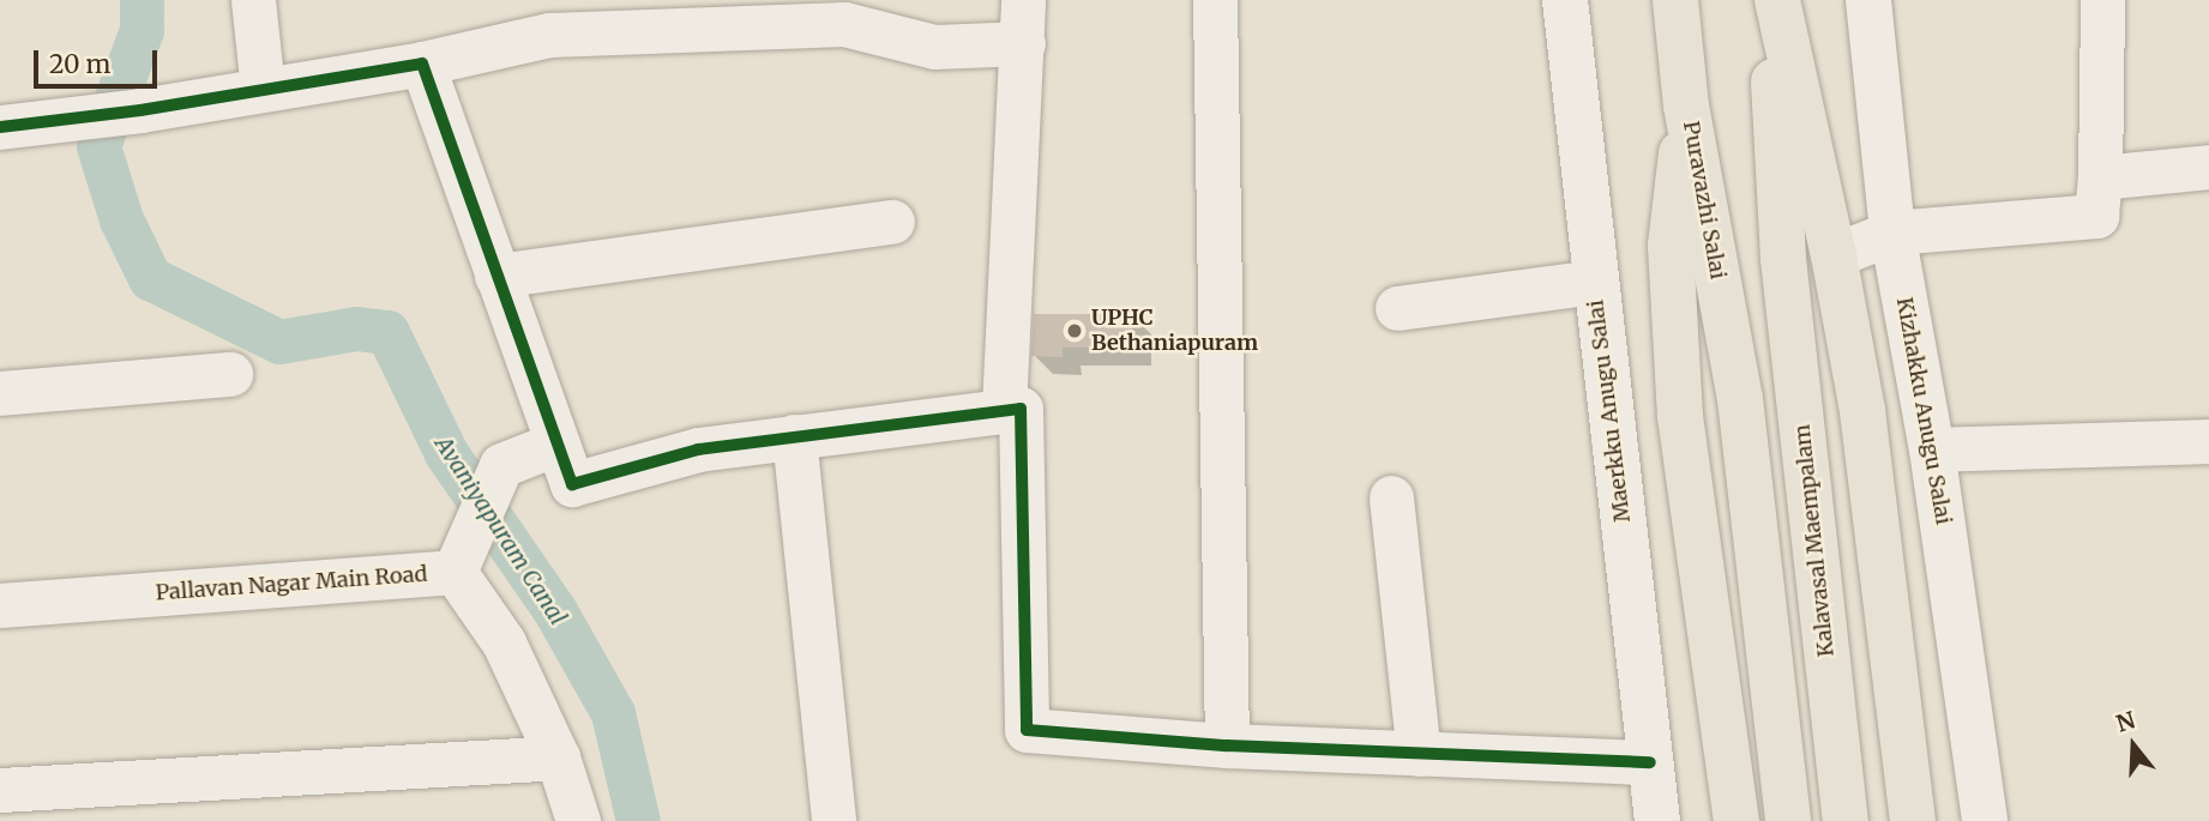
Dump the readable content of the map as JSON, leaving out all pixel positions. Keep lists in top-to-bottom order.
{
  "streets": {
    "main road": ["Puravazhi Salai", "Kalavasal Maempalam"],
    "street": ["Maerkku Anugu Salai", "Kizhakku Anugu Salai", "Pallavan Nagar Main Road"]
  },
  "water": ["Avaniyapuram Canal"],
  "places": ["UPHC Bethaniapuram"],
  "scale_bar": "20 m",
  "north": "top"
}
